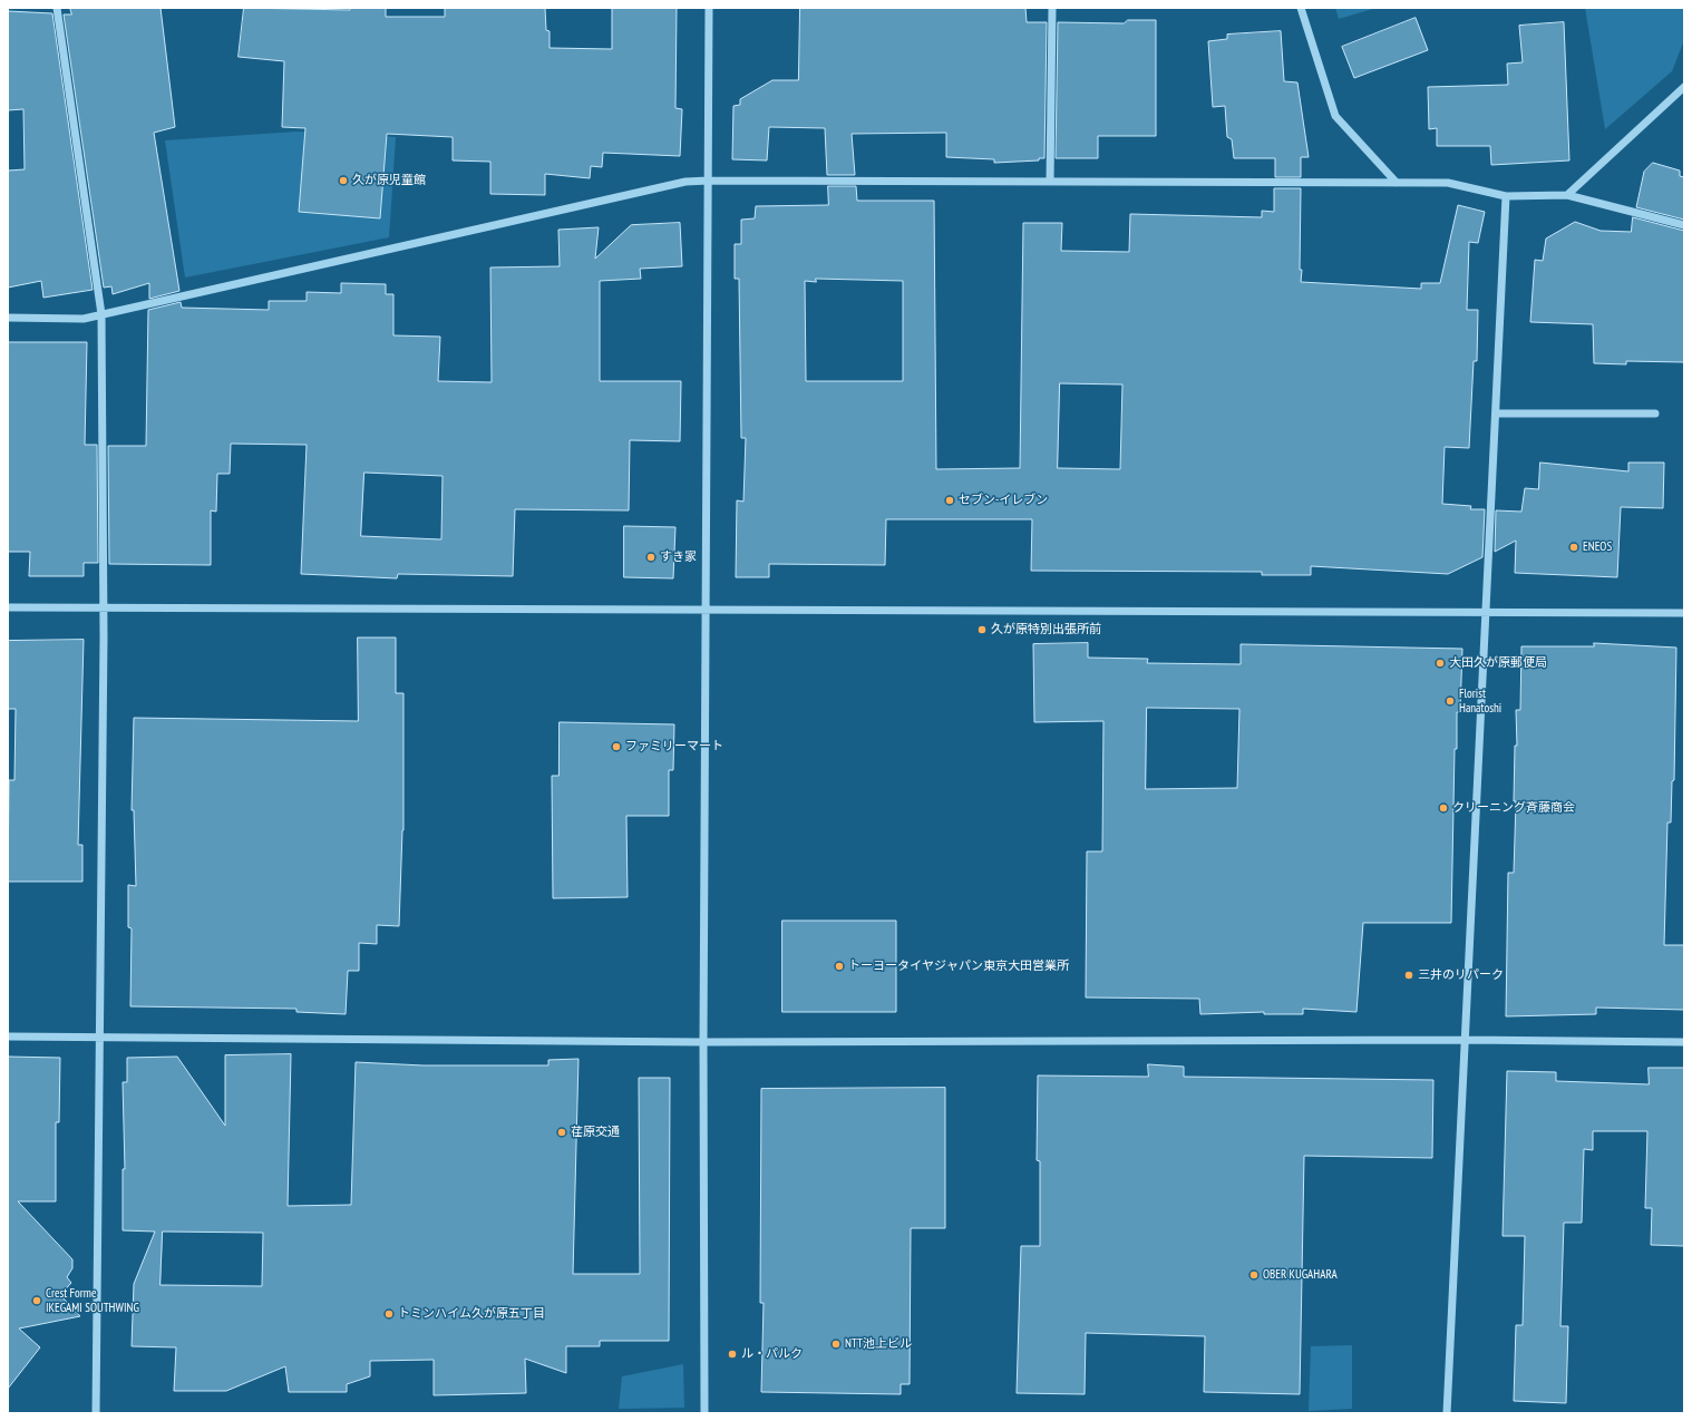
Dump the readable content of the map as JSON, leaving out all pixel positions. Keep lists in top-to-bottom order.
{
  "places": [
    "久が原児童館",
    "セブン-イレブン",
    "ENEOS",
    "すき家",
    "久が原特別出張所前",
    "大田久が原郵便局",
    "Florist Hanatoshi",
    "ファミリーマート",
    "クリーニング斉藤商会",
    "トーヨータイヤジャパン東京大田営業所",
    "三井のリパーク",
    "荏原交通",
    "OBER KUGAHARA",
    "Crest Forme IKEGAMI SOUTHWING",
    "トミンハイム久が原五丁目",
    "NTT池上ビル",
    "ル・パルク"
  ]
}
